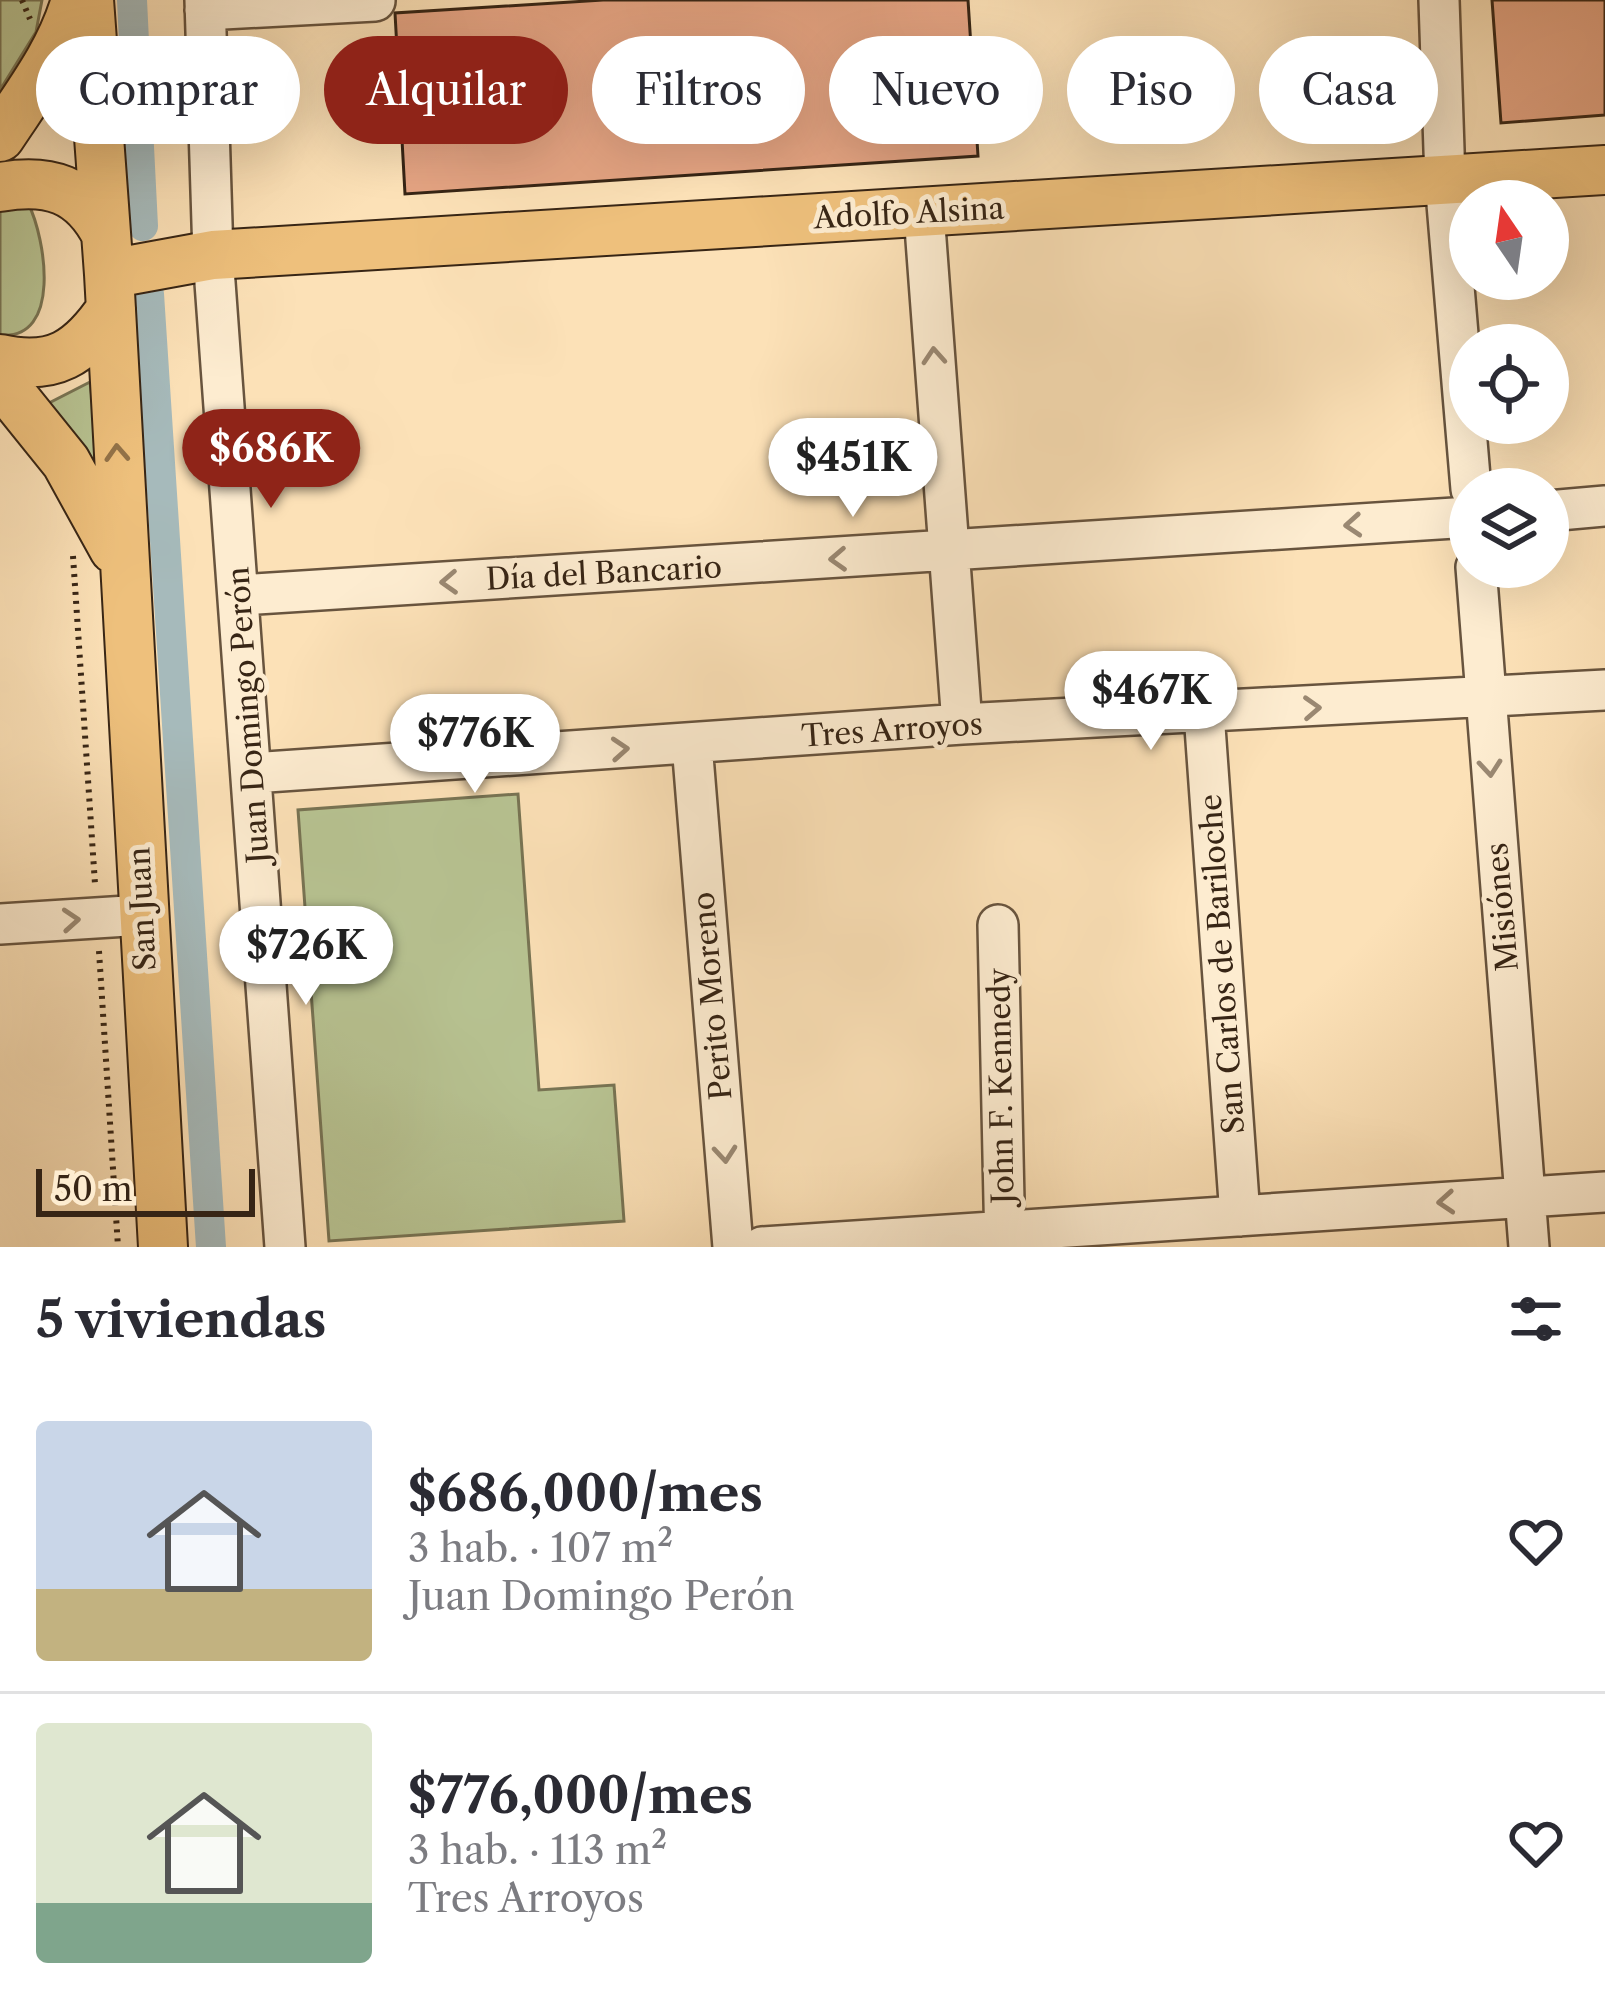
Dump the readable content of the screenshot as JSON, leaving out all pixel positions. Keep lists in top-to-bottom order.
{
  "streets": {
    "main road": ["Adolfo Alsina", "San Juan"],
    "street": [
      "Día del Bancario",
      "Juan Domingo Perón",
      "Tres Arroyos",
      "Misiónes",
      "San Carlos de Bariloche",
      "Perito Moreno",
      "John F. Kennedy"
    ]
  },
  "crossings": [
    ["Adolfo Alsina", "Juan Domingo Perón"],
    ["Adolfo Alsina", "San Juan"],
    ["Día del Bancario", "Juan Domingo Perón"],
    ["Juan Domingo Perón", "Tres Arroyos"],
    ["Tres Arroyos", "Misiónes"],
    ["Tres Arroyos", "San Carlos de Bariloche"],
    ["Tres Arroyos", "Perito Moreno"]
  ],
  "one_way": [
    "Día del Bancario",
    "Tres Arroyos",
    "Misiónes",
    "Perito Moreno"
  ],
  "scale_bar": "50 m",
  "north": "top",
  "page": {
    "chip": [
      "Comprar",
      "Alquilar",
      "Filtros",
      "Nuevo",
      "Piso",
      "Casa"
    ],
    "price": [
      "$686K",
      "$451K",
      "$467K",
      "$776K",
      "$726K"
    ],
    "scale": "50 m",
    "heading": "5 viviendas",
    "list": [
      {
        "name": "$686,000/mes",
        "note": "3 hab. · 107 m² · Juan Domingo Perón"
      },
      {
        "name": "$776,000/mes",
        "note": "3 hab. · 113 m² · Tres Arroyos"
      }
    ]
  }
}
